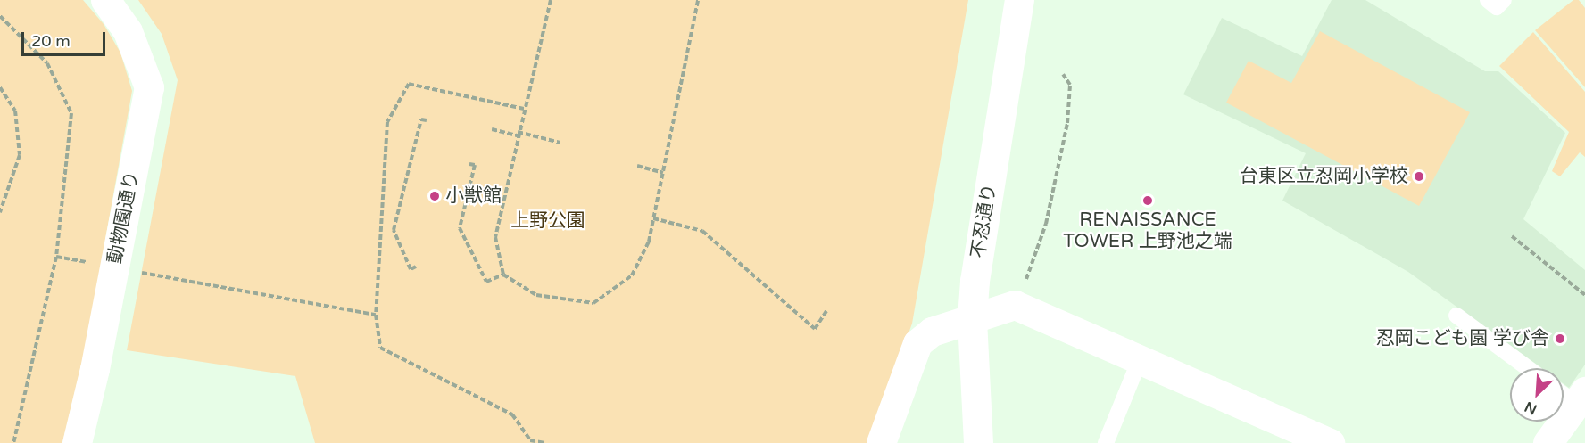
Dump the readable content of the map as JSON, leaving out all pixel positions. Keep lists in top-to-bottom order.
{
  "streets": {
    "street": ["動物園通り", "不忍通り"]
  },
  "parks": ["上野公園"],
  "places": [
    "台東区立忍岡小学校",
    "小獣館",
    "RENAISSANCE TOWER 上野池之端",
    "忍岡こども園 学び舎"
  ],
  "scale_bar": "20 m",
  "north": "bottom left"
}
